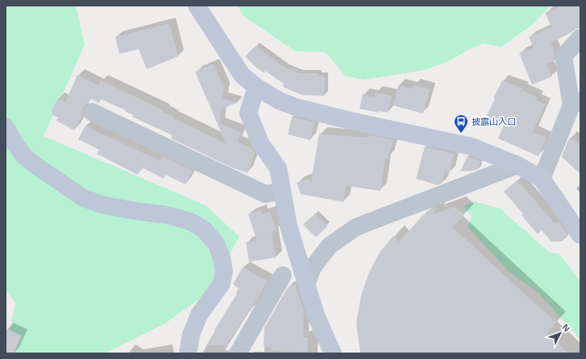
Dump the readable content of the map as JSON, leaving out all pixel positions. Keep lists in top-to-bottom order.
{
  "places": {
    "bus stop": ["披露山入口"]
  },
  "north": "top right"
}
